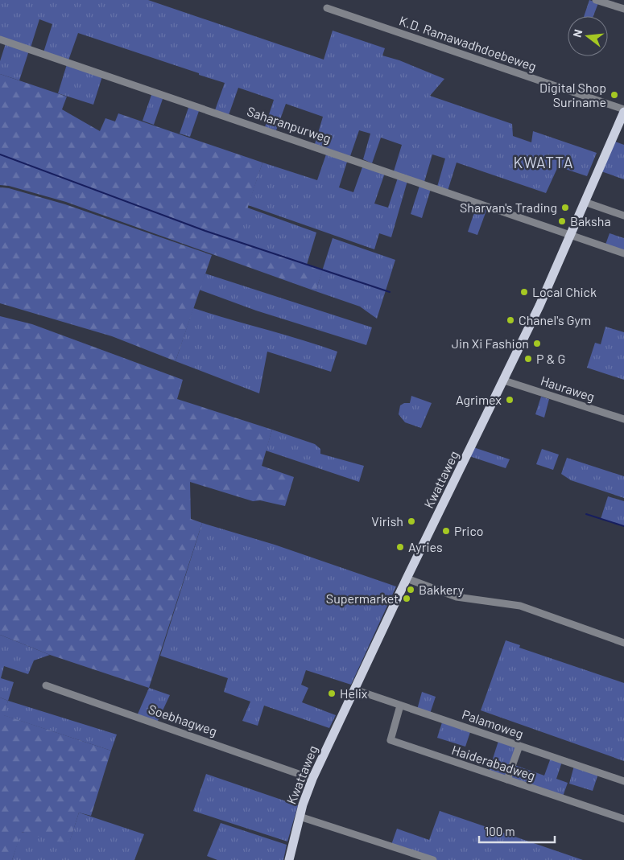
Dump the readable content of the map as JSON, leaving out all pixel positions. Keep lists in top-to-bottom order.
{
  "streets": {
    "main road": ["Kwattaweg"],
    "street": [
      "K.D. Ramawadhdoebeweg",
      "Saharanpurweg",
      "Hauraweg",
      "Soebhagweg",
      "Palamoweg",
      "Haiderabadweg"
    ]
  },
  "crossings": [
    ["K.D. Ramawadhdoebeweg", "Kwattaweg"],
    ["Saharanpurweg", "Kwattaweg"],
    ["Hauraweg", "Kwattaweg"],
    ["Kwattaweg", "Soebhagweg"],
    ["Kwattaweg", "Palamoweg"],
    ["Palamoweg", "Haiderabadweg"]
  ],
  "districts": ["KWATTA"],
  "places": [
    "Digital Shop Suriname",
    "Sharvan's Trading",
    "Baksha",
    "Local Chick",
    "Chanel's Gym",
    "Jin Xi Fashion",
    "P & G",
    "Agrimex",
    "Virish",
    "Prico",
    "Ayries",
    "Bakkery",
    "Supermarket",
    "Helix"
  ],
  "scale_bar": "100 m",
  "north": "left"
}
